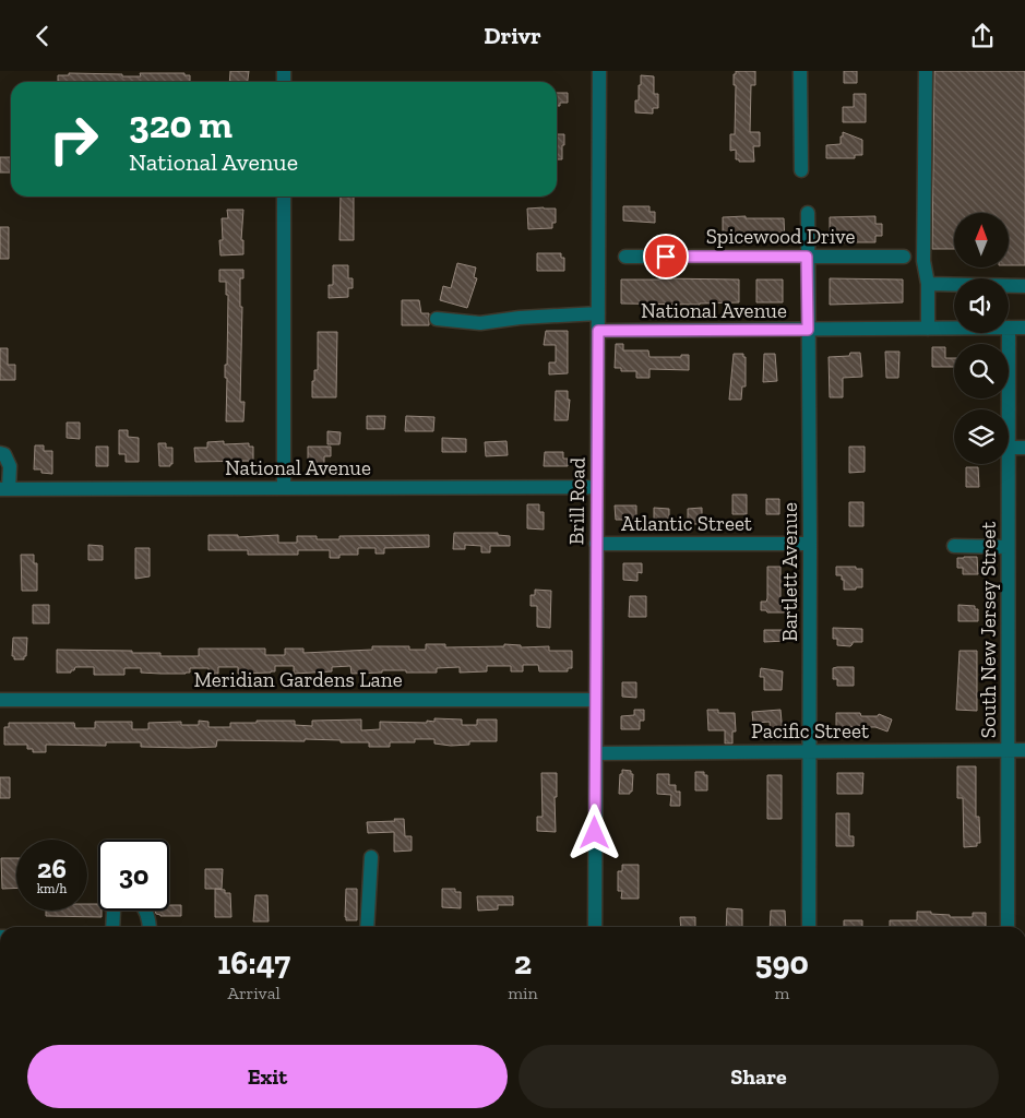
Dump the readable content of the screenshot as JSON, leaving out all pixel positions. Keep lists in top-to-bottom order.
{
  "streets": {
    "street": [
      "Spicewood Drive",
      "National Avenue",
      "Brill Road",
      "Atlantic Street",
      "Bartlett Avenue",
      "South New Jersey Street",
      "Meridian Gardens Lane",
      "Pacific Street"
    ]
  },
  "crossings": [
    ["Spicewood Drive", "Bartlett Avenue"],
    ["National Avenue", "Brill Road"],
    ["National Avenue", "Bartlett Avenue"],
    ["Brill Road", "Atlantic Street"],
    ["Brill Road", "Meridian Gardens Lane"],
    ["Brill Road", "Pacific Street"],
    ["Atlantic Street", "Bartlett Avenue"],
    ["Bartlett Avenue", "Pacific Street"],
    ["South New Jersey Street", "Pacific Street"]
  ],
  "north": "top",
  "page": {
    "header": "Drivr",
    "turn": ["320 m", "National Avenue"],
    "speed": "26 km/h",
    "limit": "30",
    "eta": [
      "16:47",
      "Arrival",
      "2",
      "min",
      "590",
      "m"
    ],
    "buttons": ["Exit", "Share"]
  }
}
